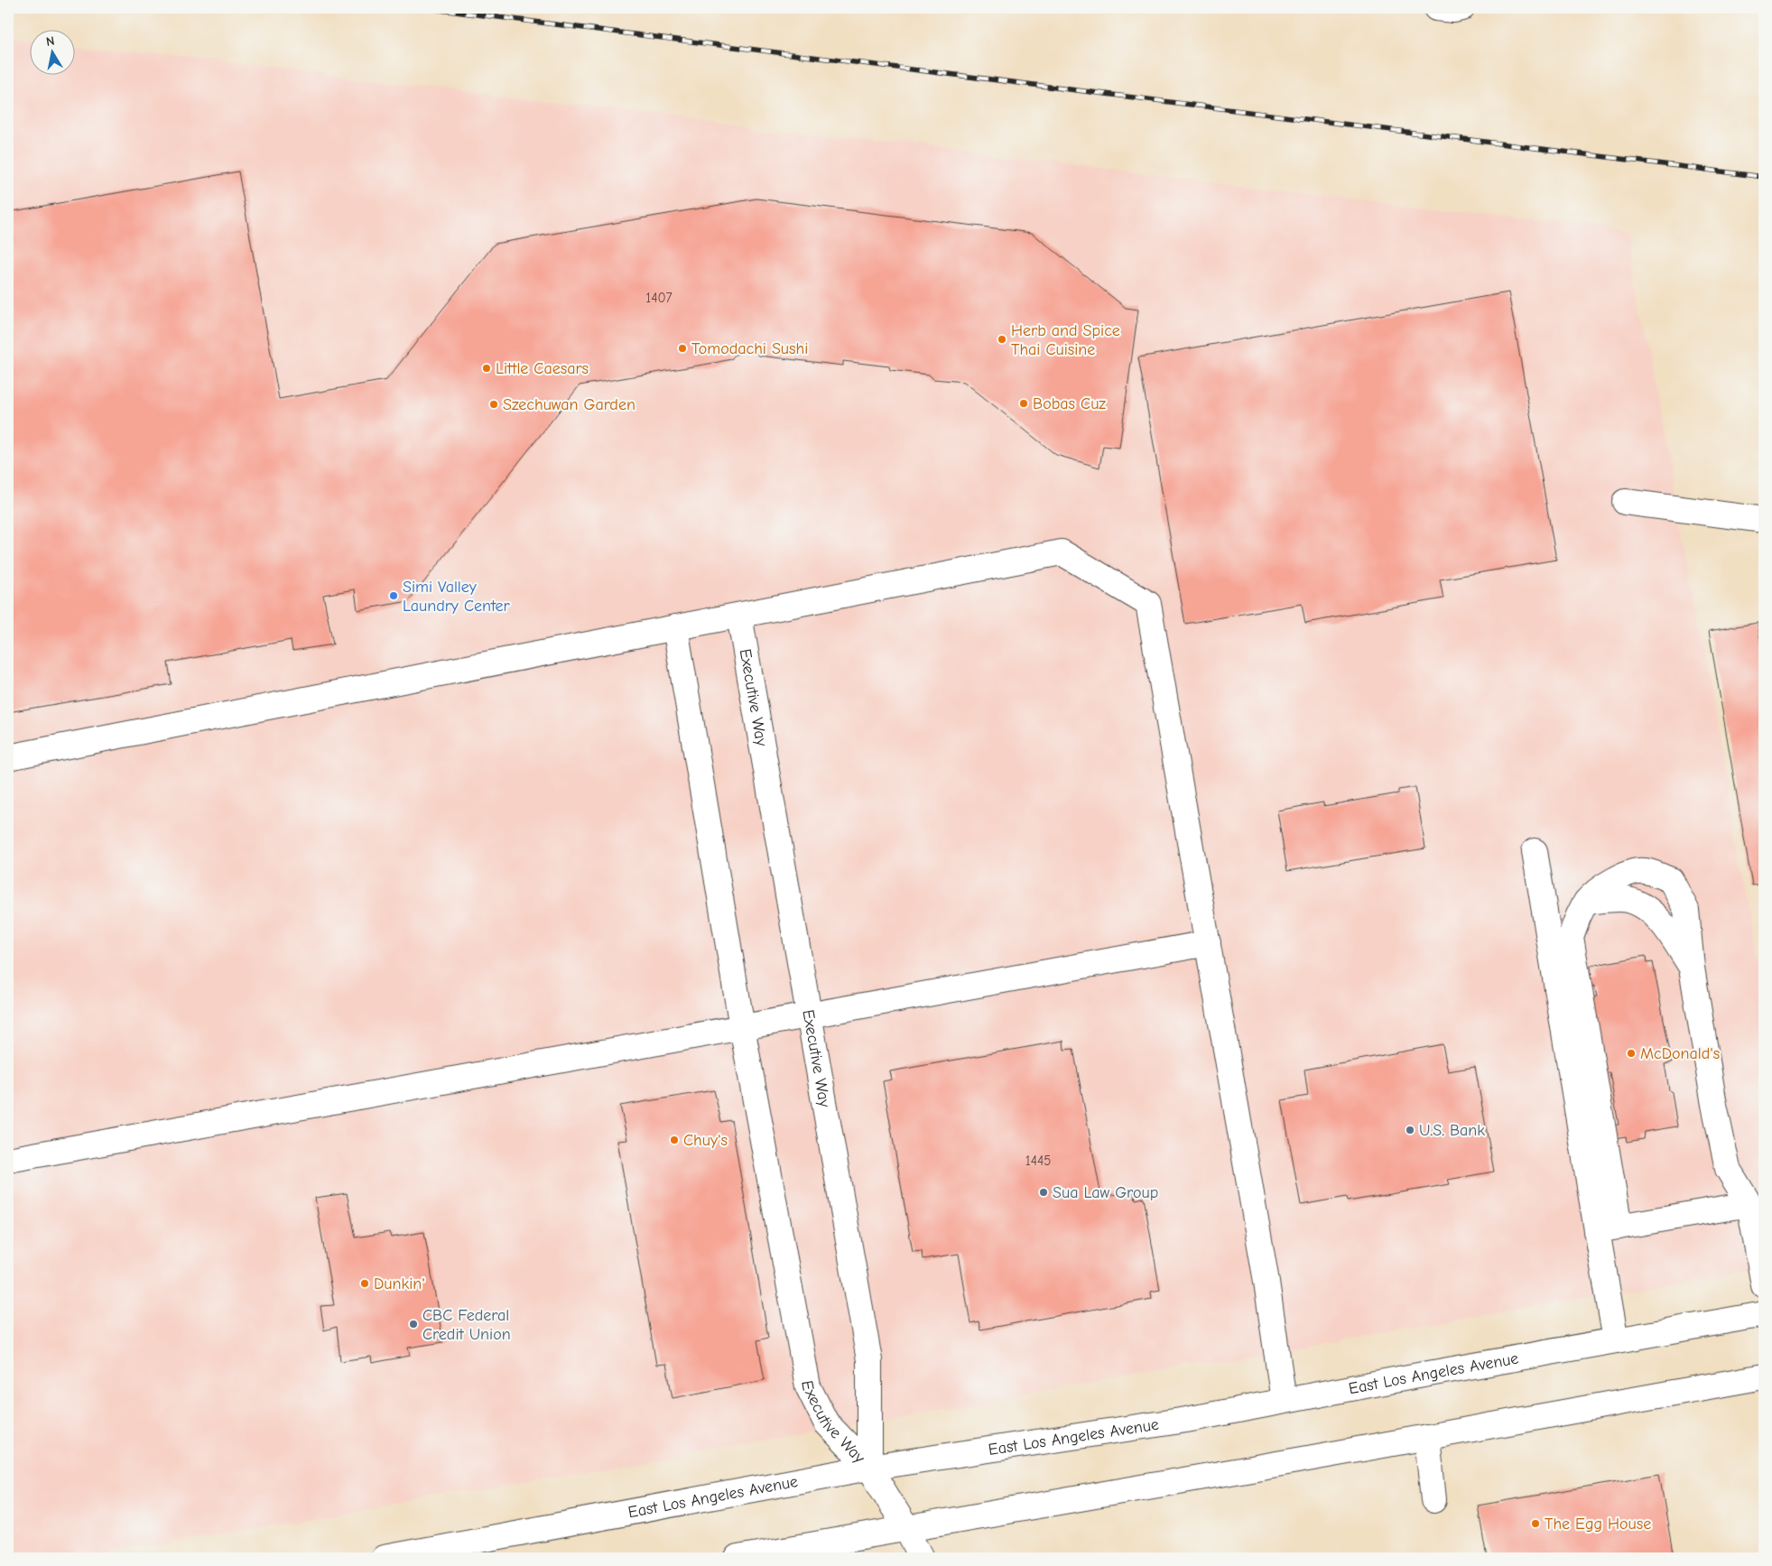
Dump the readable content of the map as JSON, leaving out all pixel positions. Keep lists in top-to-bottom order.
{
  "streets": {
    "main road": ["Executive Way", "East Los Angeles Avenue"]
  },
  "crossings": [
    ["Executive Way", "East Los Angeles Avenue"]
  ],
  "places": [
    "Herb and Spice Thai Cuisine",
    "Tomodachi Sushi",
    "Little Caesars",
    "Bobas Cuz",
    "Szechuwan Garden",
    "Simi Valley Laundry Center",
    "McDonald's",
    "U.S. Bank",
    "Chuy's",
    "Sua Law Group",
    "Dunkin'",
    "CBC Federal Credit Union",
    "The Egg House"
  ],
  "house_numbers": ["1407", "1445"],
  "north": "top"
}
